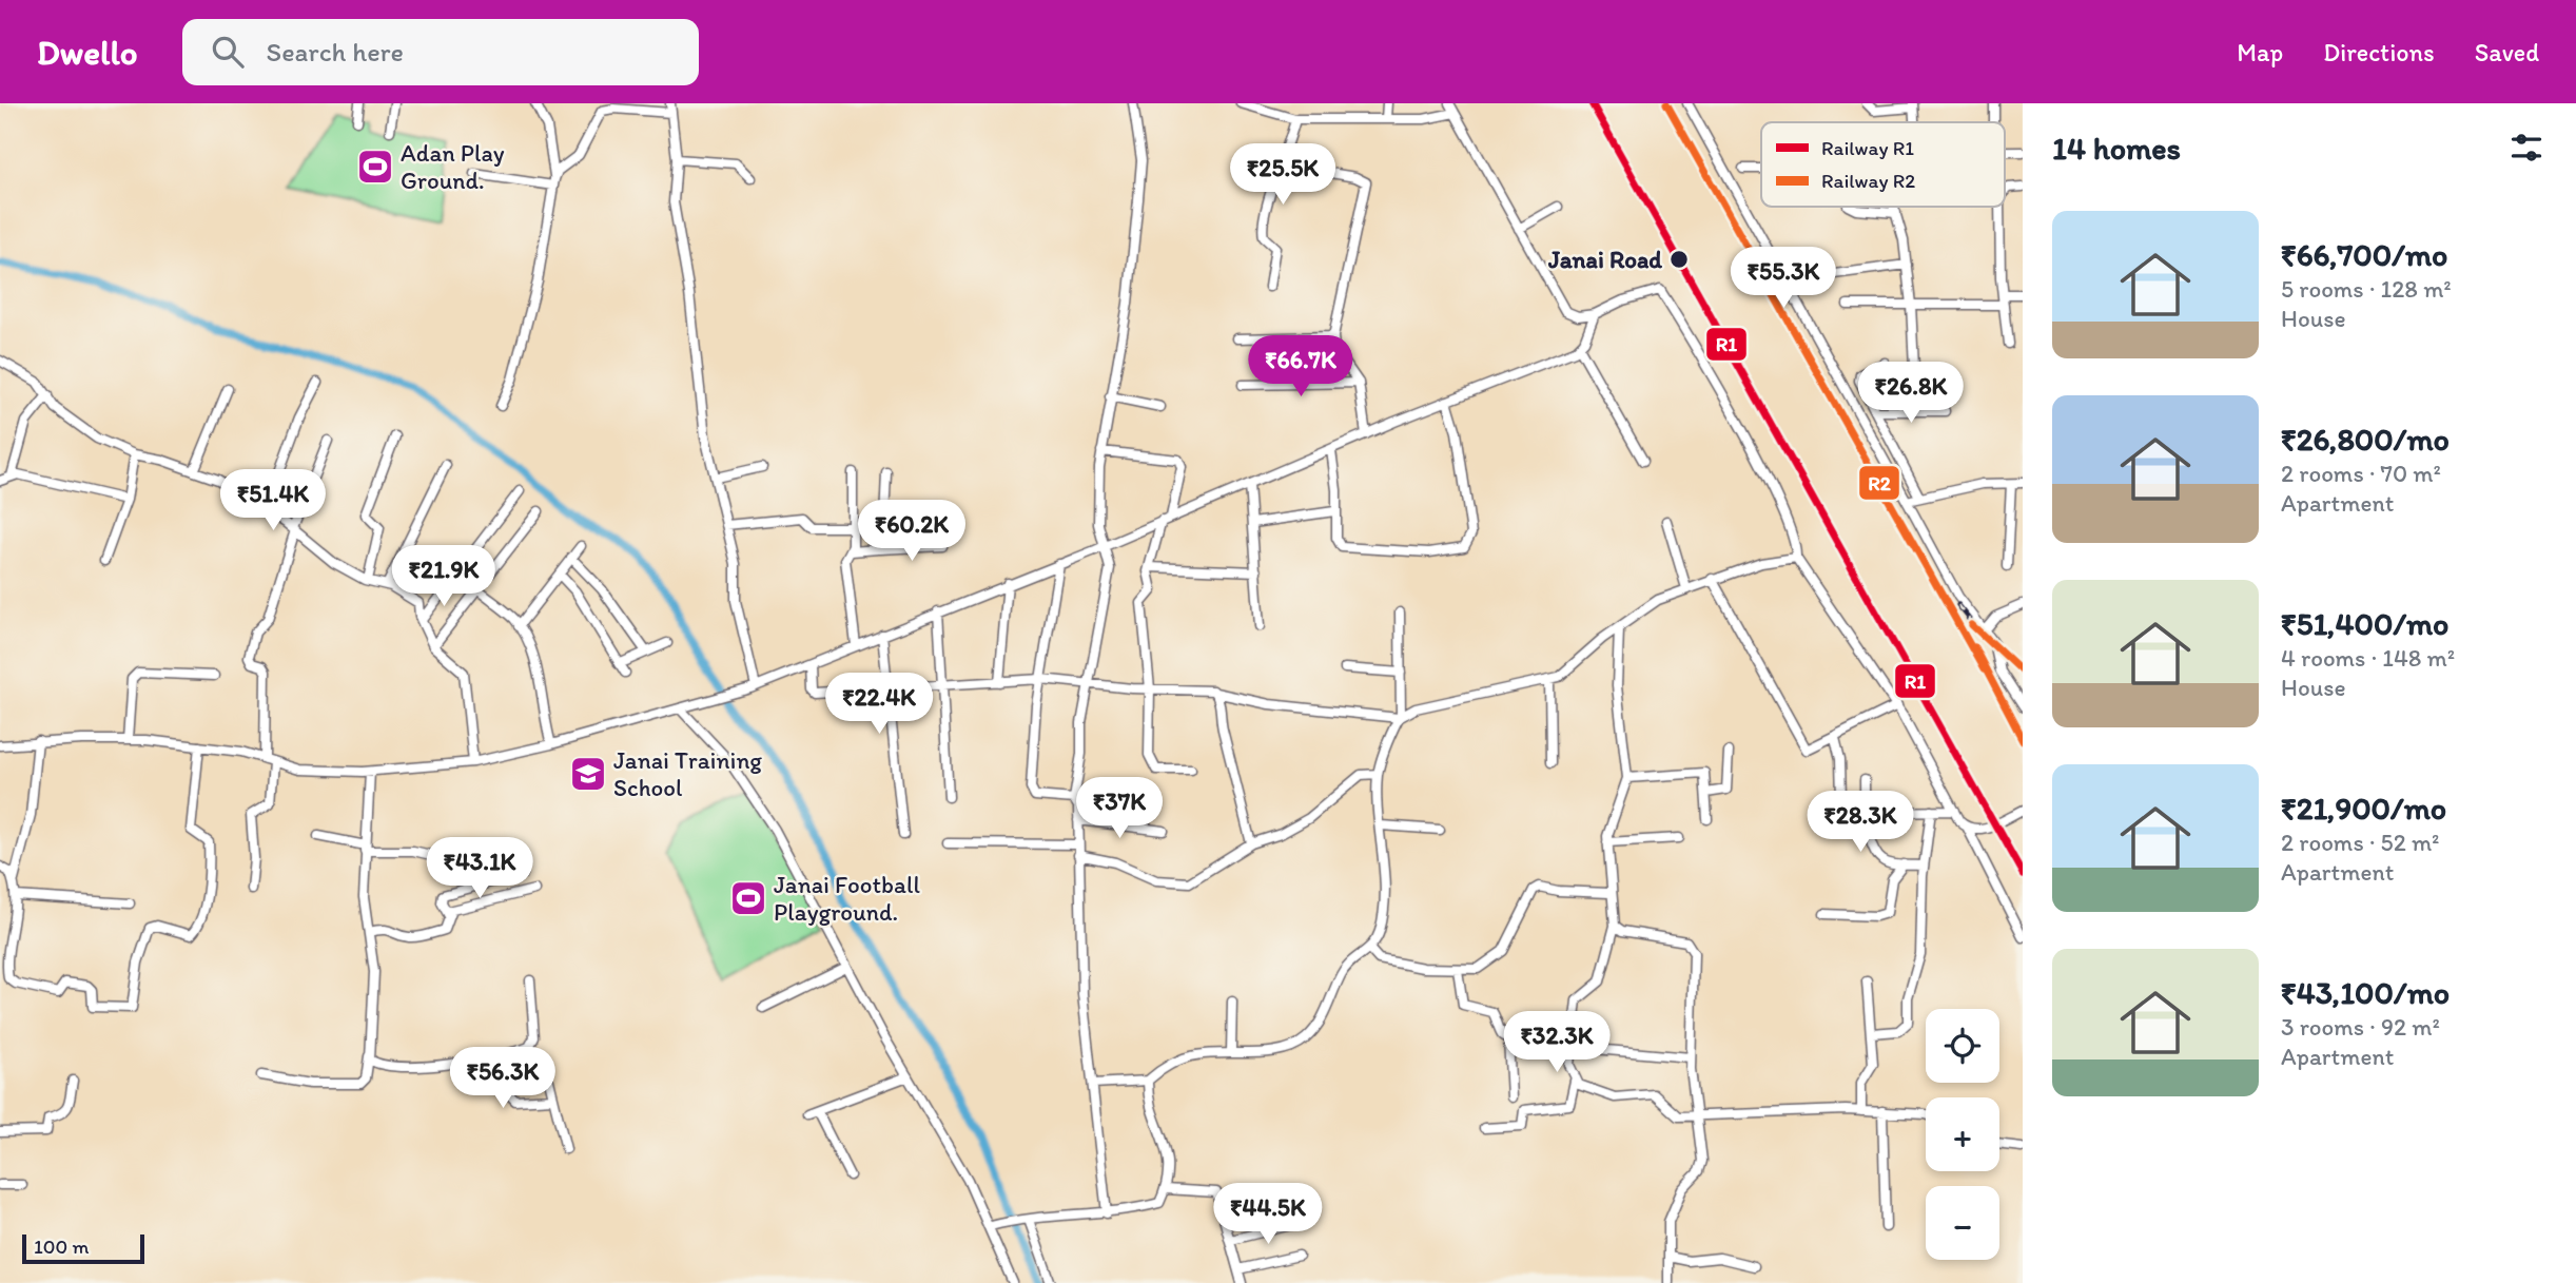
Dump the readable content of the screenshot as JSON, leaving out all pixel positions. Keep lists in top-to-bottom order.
{
  "places": {
    "sports": ["Adan Play Ground.", "Janai Football Playground."],
    "other": ["Janai Road"],
    "school or university": ["Janai Training School"]
  },
  "lines": ["rail line R1", "rail line R2"],
  "legend": ["Railway R1", "Railway R2"],
  "scale_bar": "100 m",
  "page": {
    "header": "Dwello",
    "search": "Search here",
    "nav": ["Map", "Directions", "Saved"],
    "heading": "14 homes",
    "price": [
      "₹25.5K",
      "₹55.3K",
      "₹66.7K",
      "₹26.8K",
      "₹51.4K",
      "₹60.2K",
      "₹21.9K",
      "₹22.4K",
      "₹37K",
      "₹28.3K",
      "₹43.1K",
      "₹32.3K",
      "₹56.3K",
      "₹44.5K"
    ],
    "list": [
      {
        "name": "₹66,700/mo",
        "note": "5 rooms · 128 m² · House"
      },
      {
        "name": "₹26,800/mo",
        "note": "2 rooms · 70 m² · Apartment"
      },
      {
        "name": "₹51,400/mo",
        "note": "4 rooms · 148 m² · House"
      },
      {
        "name": "₹21,900/mo",
        "note": "2 rooms · 52 m² · Apartment"
      },
      {
        "name": "₹43,100/mo",
        "note": "3 rooms · 92 m² · Apartment"
      }
    ],
    "map_buttons": ["+", "−"],
    "scale": "100 m"
  }
}
